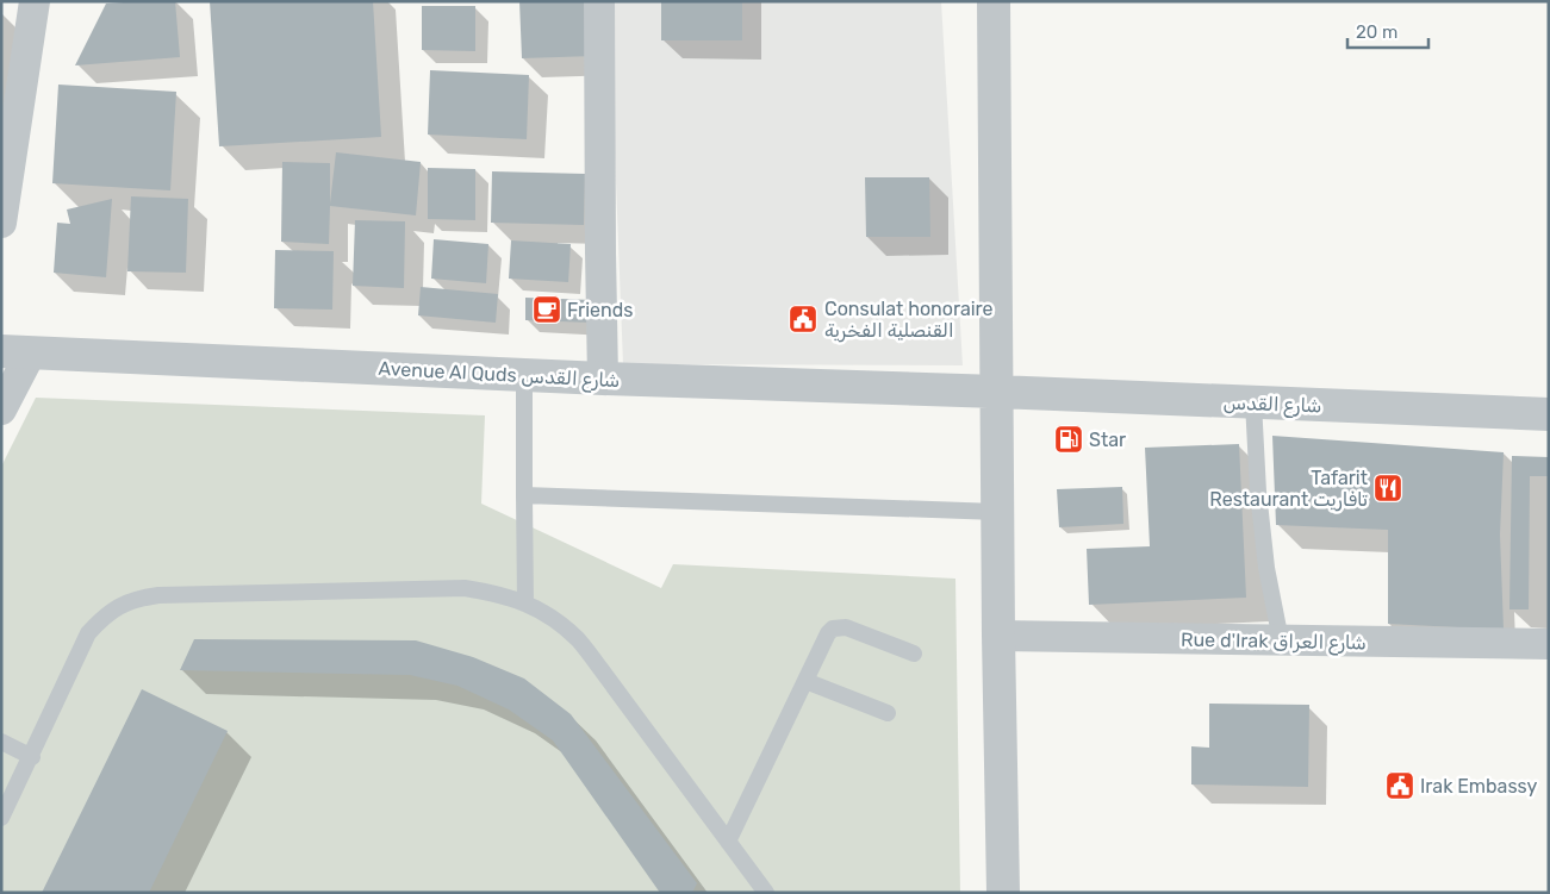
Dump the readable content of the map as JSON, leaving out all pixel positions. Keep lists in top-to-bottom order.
{
  "streets": {
    "street": ["Avenue Al Quds شارع القدس", "شارع القدس", "Rue d'Irak شارع العراق"]
  },
  "crossings": [
    ["Avenue Al Quds شارع القدس", "شارع القدس"]
  ],
  "places": {
    "cafe": ["Friends"],
    "public building": ["Consulat honoraire القنصلية الفخرية", "Irak Embassy"],
    "fuel station": ["Star"],
    "restaurant": ["Tafarit Restaurant تافاريت"]
  },
  "scale_bar": "20 m"
}
